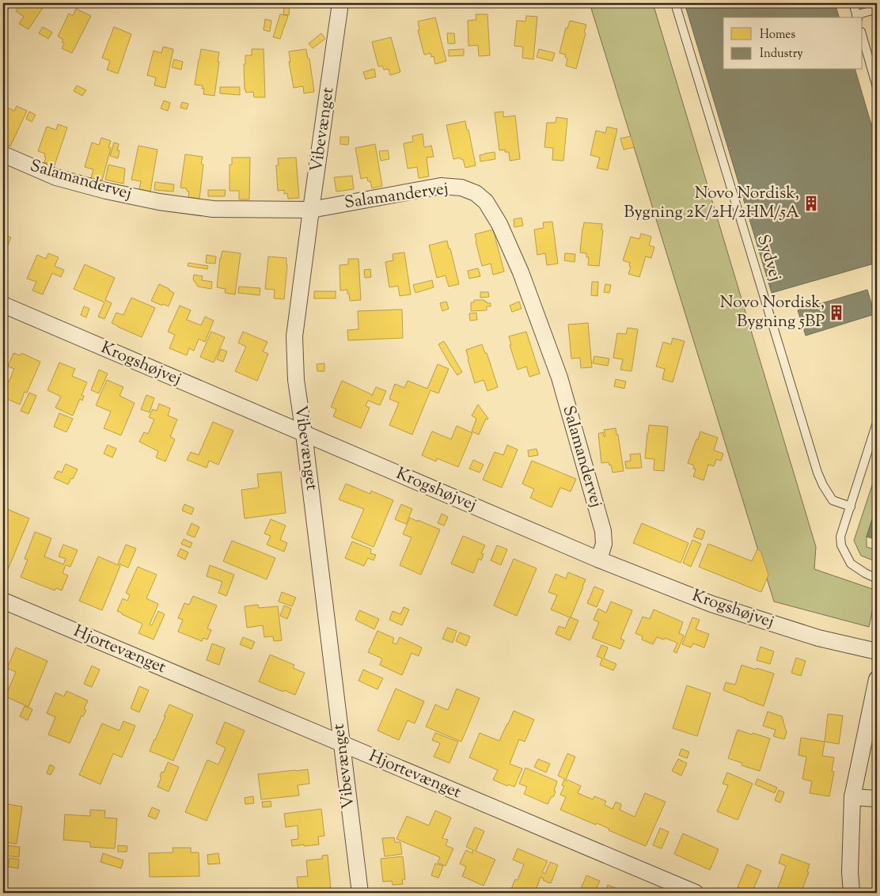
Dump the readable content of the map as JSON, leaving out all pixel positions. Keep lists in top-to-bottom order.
{
  "streets": {
    "street": [
      "Vibevænget",
      "Salamandervej",
      "Krogshøjvej",
      "Hjortevænget"
    ],
    "lane": ["Sydvej"]
  },
  "crossings": [
    ["Vibevænget", "Salamandervej"],
    ["Vibevænget", "Krogshøjvej"],
    ["Vibevænget", "Hjortevænget"],
    ["Salamandervej", "Krogshøjvej"]
  ],
  "places": {
    "building": ["Novo Nordisk, Bygning 2K/2H/2HM/5A", "Novo Nordisk, Bygning 5BP"]
  },
  "legend": ["Homes", "Industry"]
}
